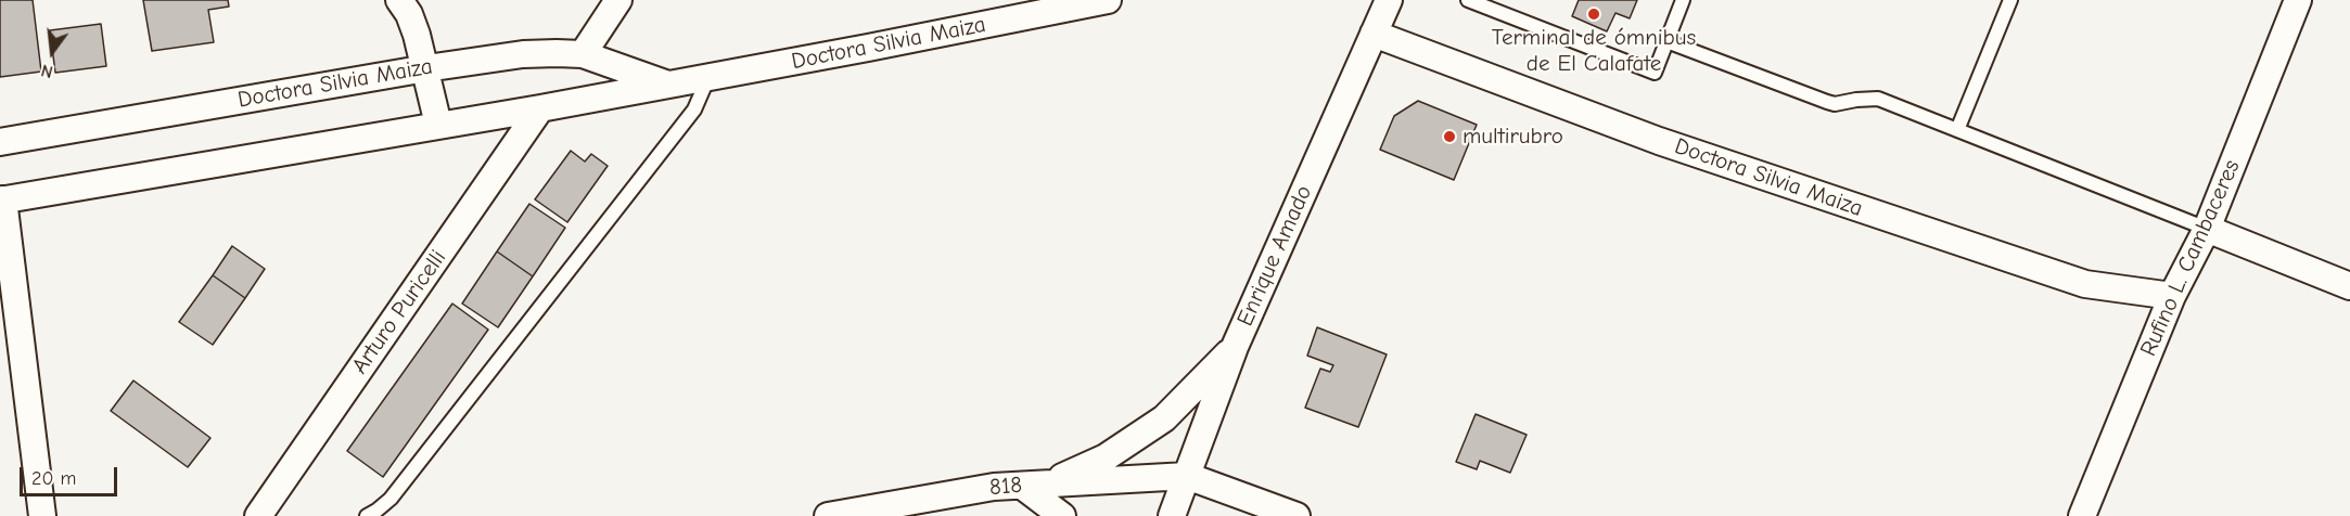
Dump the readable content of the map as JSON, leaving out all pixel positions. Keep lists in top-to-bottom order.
{
  "streets": {
    "street": [
      "Doctora Silvia Maiza",
      "Enrique Amado",
      "Rufino L. Cambaceres",
      "Arturo Puricelli",
      "818"
    ]
  },
  "crossings": [
    ["Doctora Silvia Maiza", "Enrique Amado"],
    ["Doctora Silvia Maiza", "Rufino L. Cambaceres"],
    ["Doctora Silvia Maiza", "Arturo Puricelli"],
    ["Enrique Amado", "818"]
  ],
  "places": ["Terminal de ómnibus de El Calafate", "multirubro"],
  "scale_bar": "20 m",
  "north": "bottom"
}
